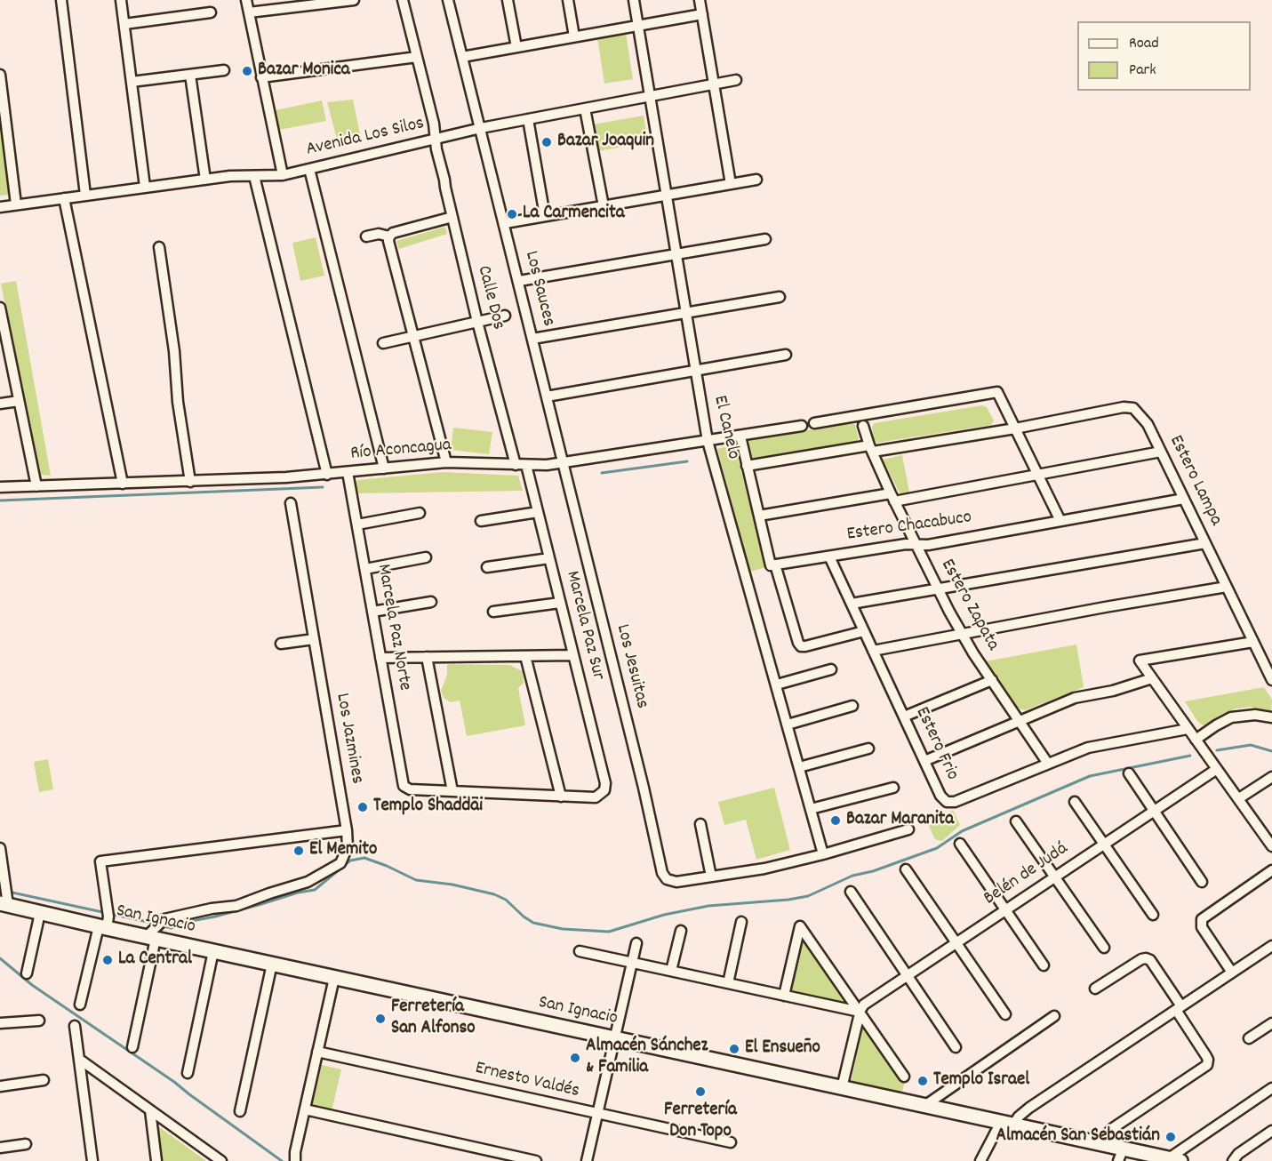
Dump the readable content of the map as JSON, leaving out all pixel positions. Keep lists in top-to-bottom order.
{
  "streets": {
    "main road": ["San Ignacio"],
    "street": [
      "Avenida Los Silos",
      "Los Sauces",
      "Calle Dos",
      "El Canelo",
      "Río Aconcagua",
      "Estero Lampa",
      "Estero Chacabuco",
      "Estero Zapata",
      "Marcela Paz Sur",
      "Marcela Paz Norte",
      "Los Jesuitas",
      "Los Jazmines",
      "Estero Frio",
      "Belén de Judá",
      "Ernesto Valdés"
    ]
  },
  "crossings": [
    ["Avenida Los Silos", "Los Sauces"],
    ["Avenida Los Silos", "Calle Dos"],
    ["Avenida Los Silos", "El Canelo"],
    ["Los Sauces", "Río Aconcagua"],
    ["Los Sauces", "Los Jesuitas"],
    ["Calle Dos", "Río Aconcagua"],
    ["El Canelo", "Río Aconcagua"],
    ["Río Aconcagua", "Marcela Paz Sur"],
    ["Río Aconcagua", "Marcela Paz Norte"],
    ["Río Aconcagua", "Los Jesuitas"],
    ["Estero Lampa", "Estero Chacabuco"],
    ["Estero Chacabuco", "Estero Zapata"],
    ["Estero Chacabuco", "Estero Frio"],
    ["Estero Zapata", "Estero Frio"],
    ["Los Jazmines", "San Ignacio"]
  ],
  "places": [
    "Bazar Monica",
    "Bazar Joaquin",
    "La Carmencita",
    "Templo Shaddai",
    "Bazar Maranita",
    "El Memito",
    "La Central",
    "Ferretería San Alfonso",
    "El Ensueño",
    "Almacén Sánchez & Familia",
    "Templo Israel",
    "Ferretería Don Topo",
    "Almacén San Sebastián"
  ],
  "legend": ["Road", "Park"]
}
